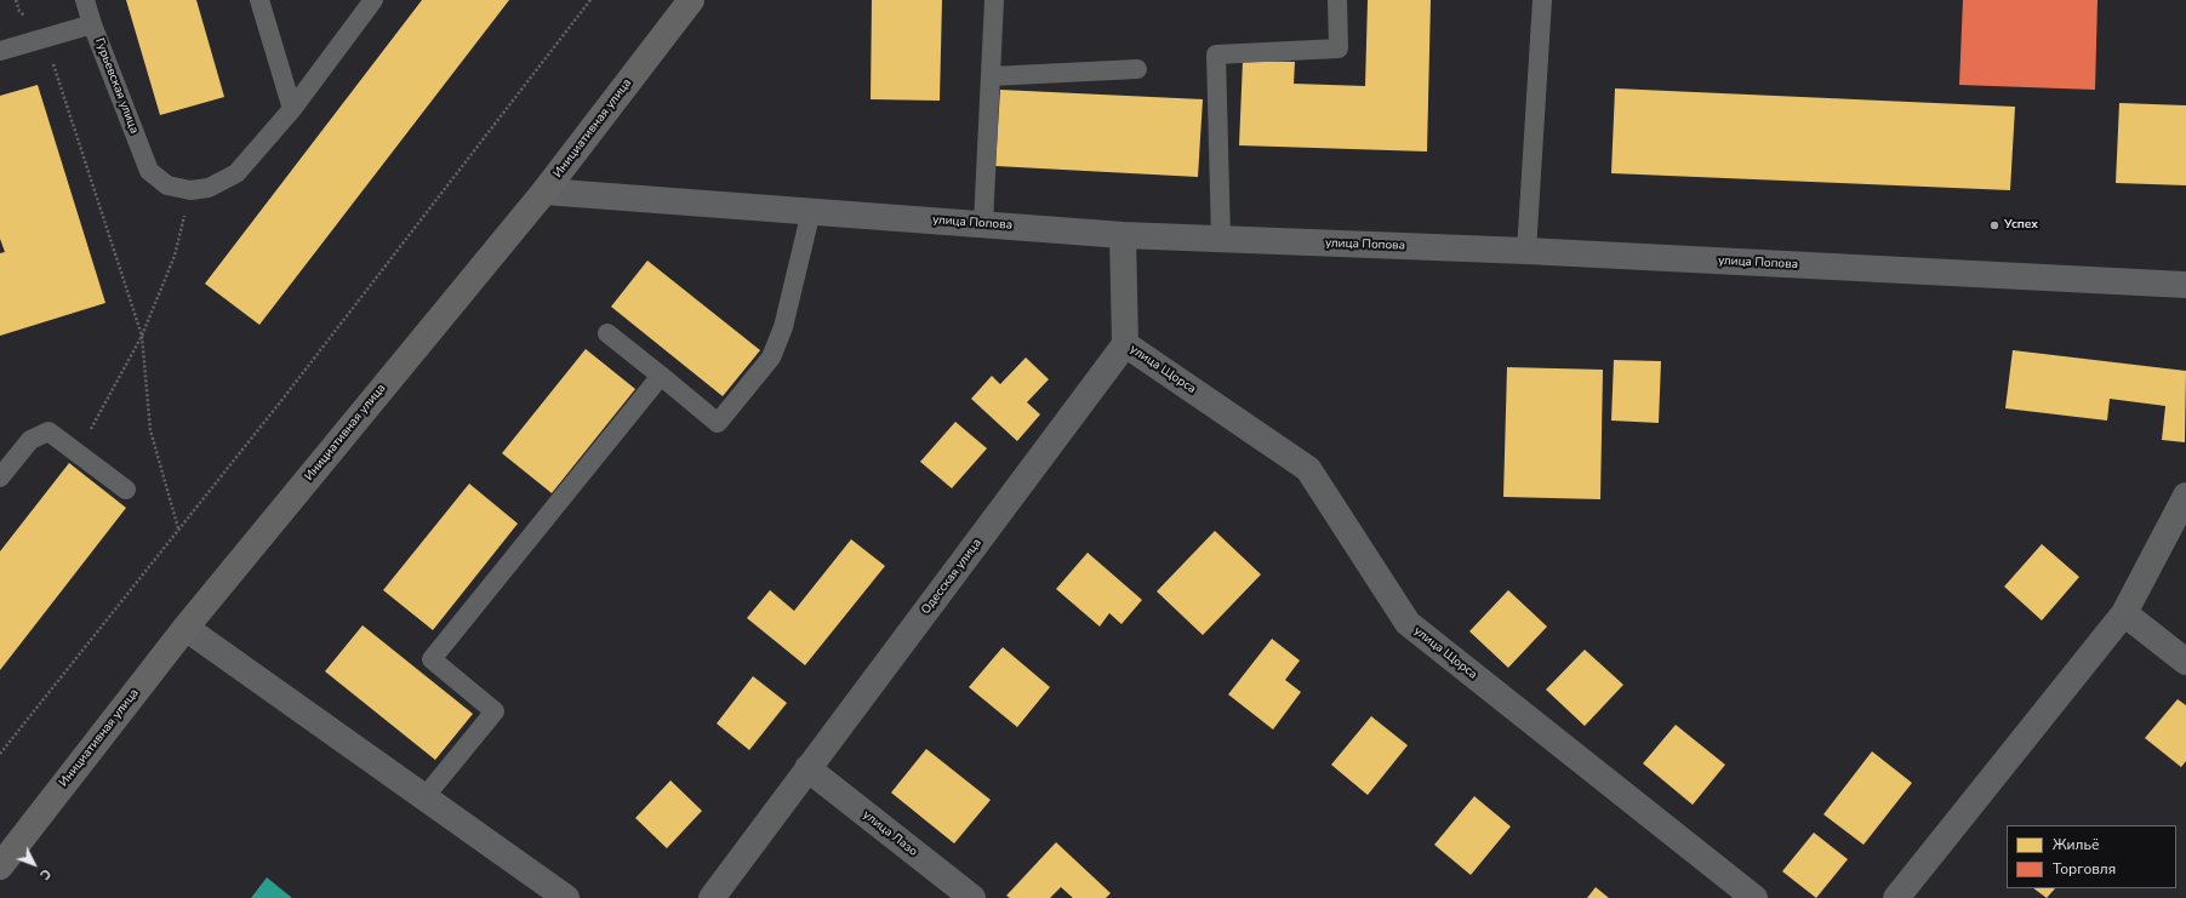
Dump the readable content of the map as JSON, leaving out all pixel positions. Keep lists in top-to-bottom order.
{
  "streets": {
    "main road": ["Инициативная улица"],
    "street": [
      "улица Попова",
      "улица Щорса",
      "Одесская улица",
      "улица Лазо"
    ],
    "lane": ["Гурьевская улица"]
  },
  "crossings": [
    ["Инициативная улица", "улица Попова"],
    ["улица Щорса", "Одесская улица"],
    ["Одесская улица", "улица Лазо"]
  ],
  "places": ["Успех"],
  "legend": ["Жильё", "Торговля"],
  "north": "bottom right"
}
